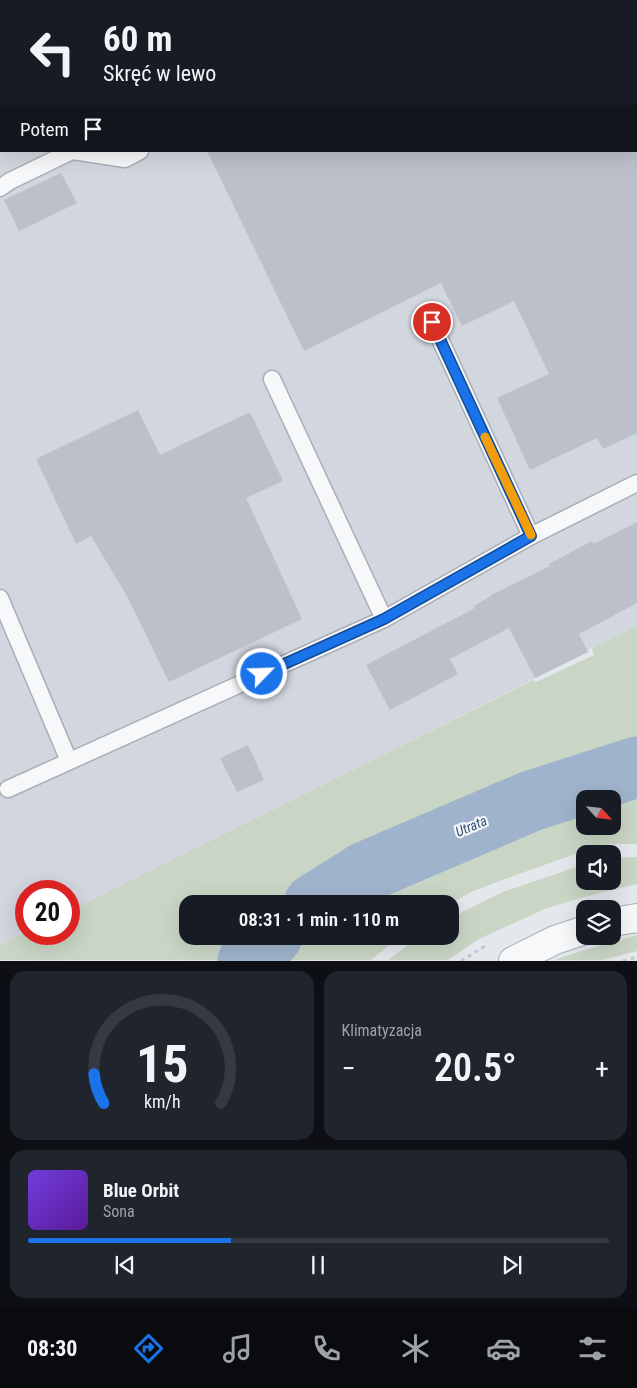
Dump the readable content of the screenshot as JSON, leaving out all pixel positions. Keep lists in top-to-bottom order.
{
  "water": ["Utrata"],
  "north": "bottom right",
  "page": {
    "turn": ["60 m", "Skręć w lewo"],
    "then": "Potem",
    "limit": "20",
    "trip": "08:31 · 1 min · 110 m",
    "tile": "Klimatyzacja",
    "heat": ["−", "20.5°", "+"],
    "song": ["Blue Orbit", "Sona"],
    "tabs": "08:30",
    "gauge": ["15", "km/h"]
  }
}
